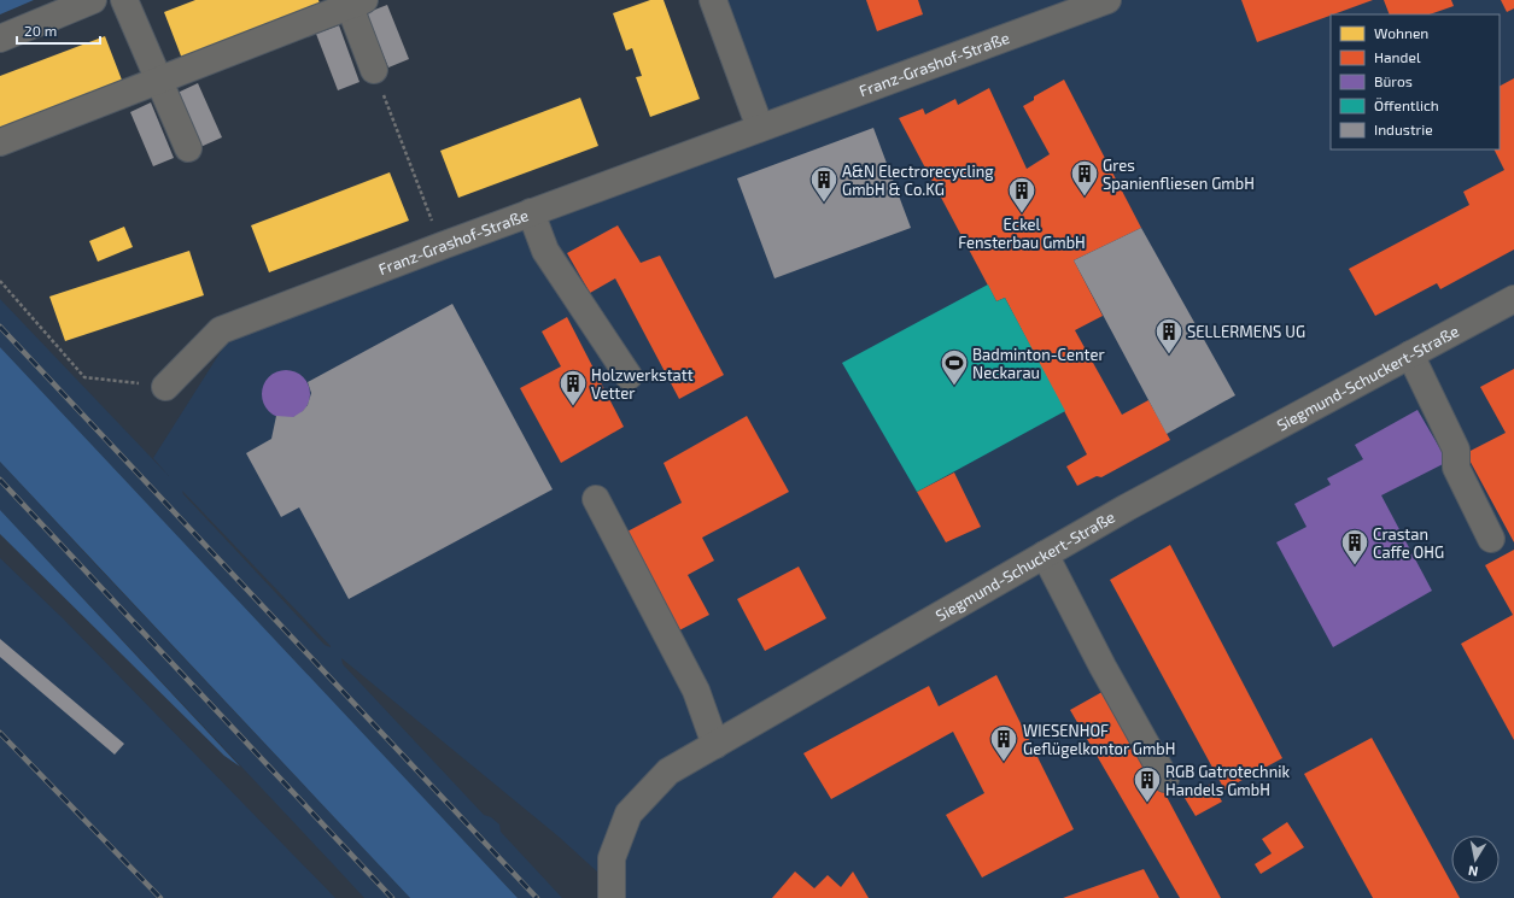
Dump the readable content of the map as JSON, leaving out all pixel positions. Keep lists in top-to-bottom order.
{
  "streets": {
    "street": ["Franz-Grashof-Straße", "Siegmund-Schuckert-Straße"]
  },
  "places": {
    "building": [
      "Gres Spanienfliesen GmbH",
      "A&N Electrorecycling GmbH & Co.KG",
      "Eckel Fensterbau GmbH",
      "SELLERMENS UG",
      "Holzwerkstatt Vetter",
      "Crastan Caffe OHG",
      "WIESENHOF Geflügelkontor GmbH",
      "RGB Gatrotechnik Handels GmbH"
    ],
    "sports": ["Badminton-Center Neckarau"]
  },
  "legend": [
    "Wohnen",
    "Handel",
    "Büros",
    "Öffentlich",
    "Industrie"
  ],
  "scale_bar": "20 m",
  "north": "bottom"
}
